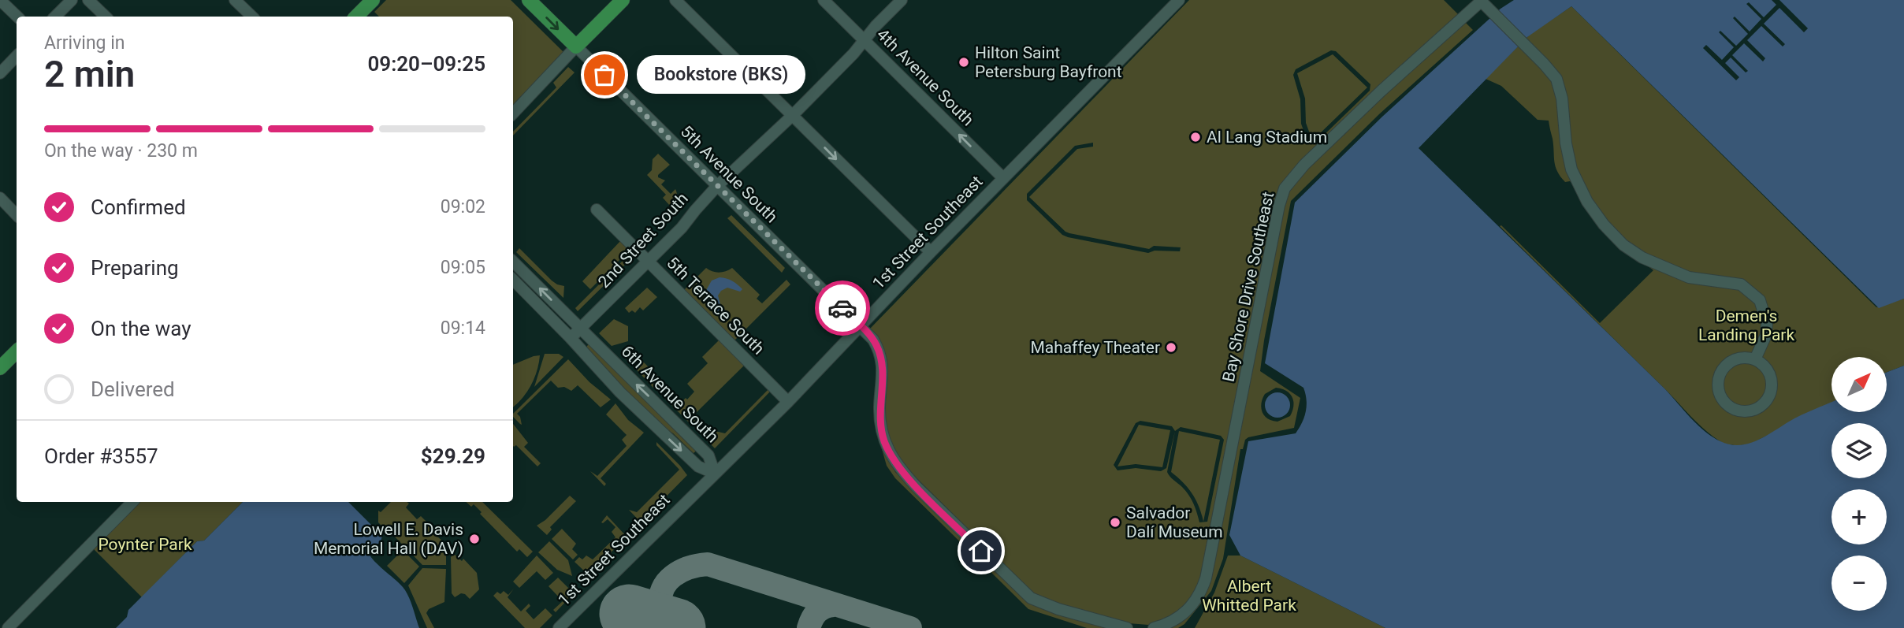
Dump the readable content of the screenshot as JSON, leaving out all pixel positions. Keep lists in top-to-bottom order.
{
  "streets": {
    "street": [
      "4th Avenue South",
      "5th Avenue South",
      "1st Street Southeast",
      "2nd Street South",
      "Bay Shore Drive Southeast",
      "5th Terrace South",
      "6th Avenue South"
    ]
  },
  "crossings": [
    ["4th Avenue South", "1st Street Southeast"],
    ["4th Avenue South", "2nd Street South"],
    ["5th Avenue South", "1st Street Southeast"],
    ["5th Avenue South", "2nd Street South"],
    ["1st Street Southeast", "5th Terrace South"],
    ["1st Street Southeast", "6th Avenue South"],
    ["2nd Street South", "5th Terrace South"],
    ["2nd Street South", "6th Avenue South"]
  ],
  "one_way": ["4th Avenue South"],
  "parks": ["Demen's Landing Park", "Poynter Park", "Albert Whitted Park"],
  "places": [
    "Hilton Saint Petersburg Bayfront",
    "Bookstore (BKS)",
    "Al Lang Stadium",
    "Mahaffey Theater",
    "Salvador Dalí Museum",
    "Lowell E. Davis Memorial Hall (DAV)"
  ],
  "north": "top right",
  "page": {
    "heading": ["2 min", "Arriving in", "09:20–09:25"],
    "panel": ["Order #3557", "$29.29"],
    "bubble": "Bookstore (BKS)",
    "bar": "On the way · 230 m",
    "list": [
      ["Confirmed", "09:02"],
      ["Preparing", "09:05"],
      ["On the way", "09:14"],
      "Delivered"
    ],
    "map_buttons": ["+", "−"]
  }
}
